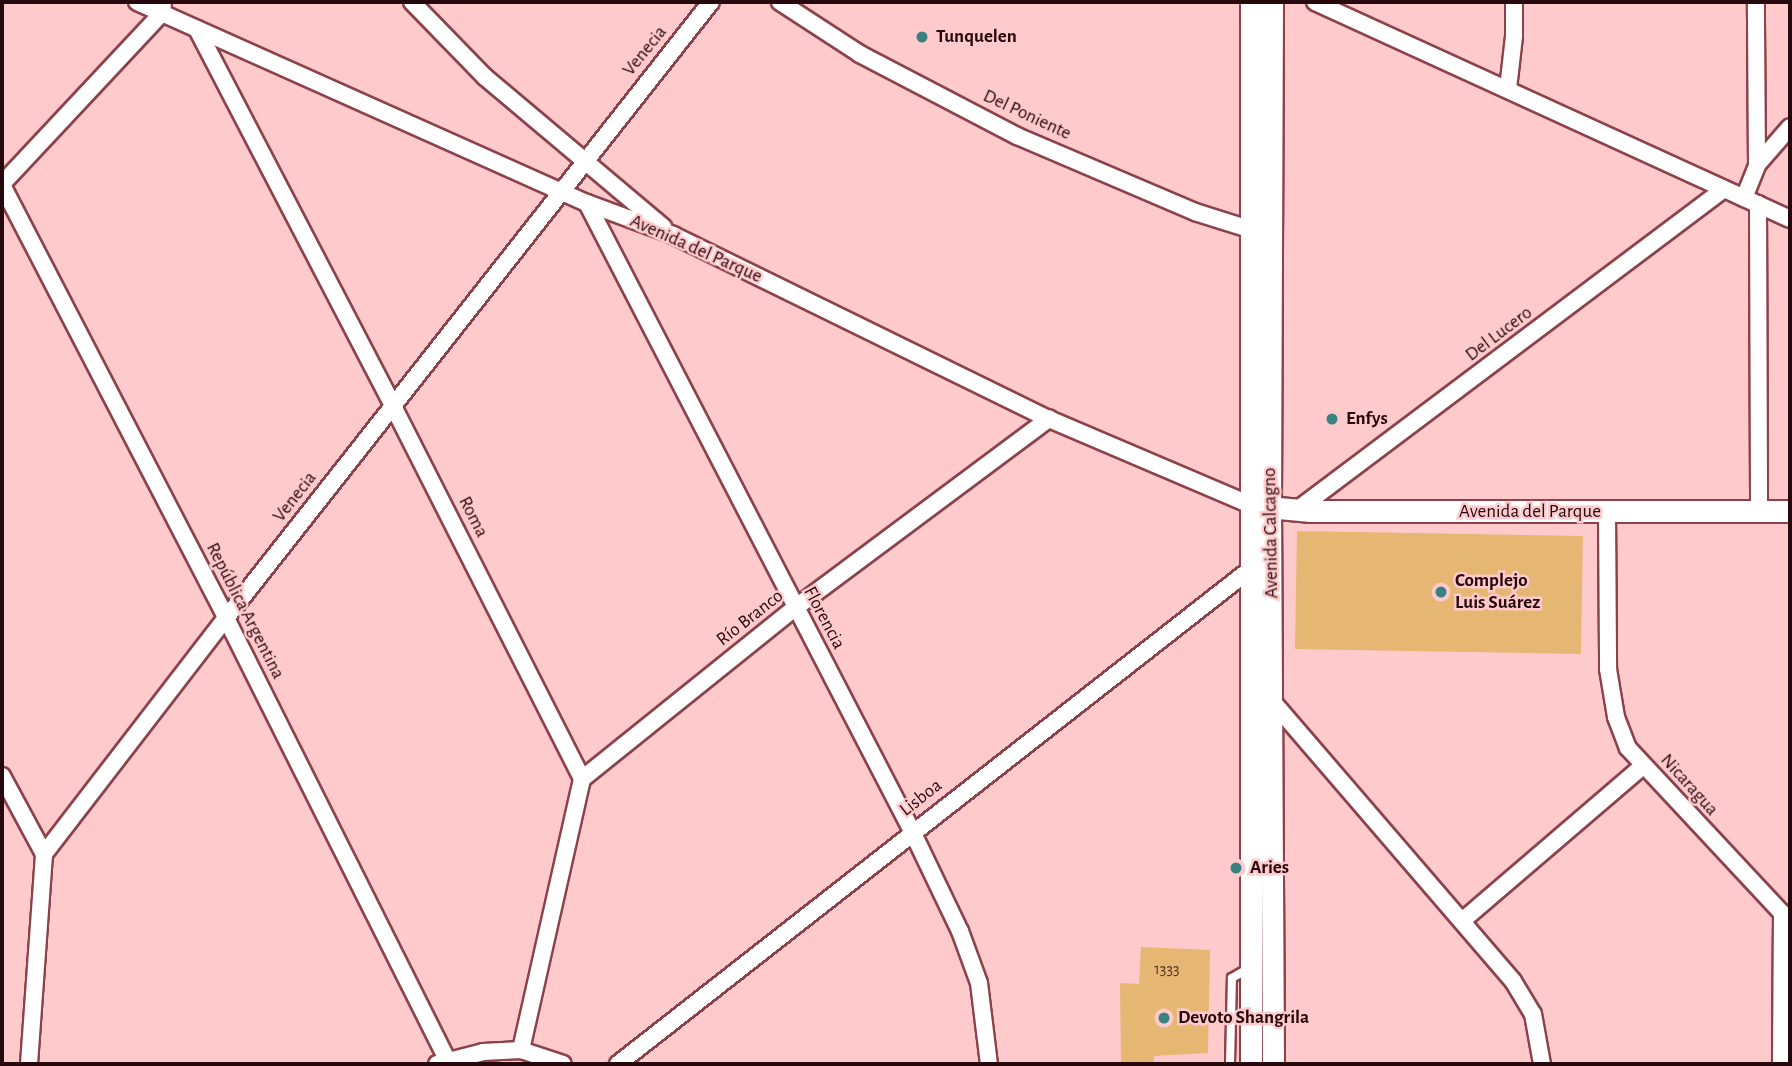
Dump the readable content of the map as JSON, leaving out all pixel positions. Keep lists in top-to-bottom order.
{
  "streets": {
    "street": [
      "Venecia",
      "Del Poniente",
      "Avenida del Parque",
      "Del Lucero",
      "Roma",
      "Avenida Calcagno",
      "República Argentina",
      "Río Branco",
      "Florencia",
      "Nicaragua",
      "Lisboa"
    ]
  },
  "crossings": [
    ["Venecia", "Avenida del Parque"],
    ["Venecia", "Roma"],
    ["Venecia", "República Argentina"],
    ["Del Poniente", "Avenida Calcagno"],
    ["Avenida del Parque", "Del Lucero"],
    ["Avenida del Parque", "Roma"],
    ["Avenida del Parque", "Avenida Calcagno"],
    ["Avenida del Parque", "Río Branco"],
    ["Avenida del Parque", "Florencia"],
    ["Avenida del Parque", "Nicaragua"],
    ["Roma", "Río Branco"],
    ["Avenida Calcagno", "Lisboa"],
    ["Río Branco", "Florencia"],
    ["Florencia", "Lisboa"]
  ],
  "places": [
    "Tunquelen",
    "Enfys",
    "Complejo Luis Suárez",
    "Aries",
    "Devoto Shangrila"
  ],
  "house_numbers": ["1333"]
}
